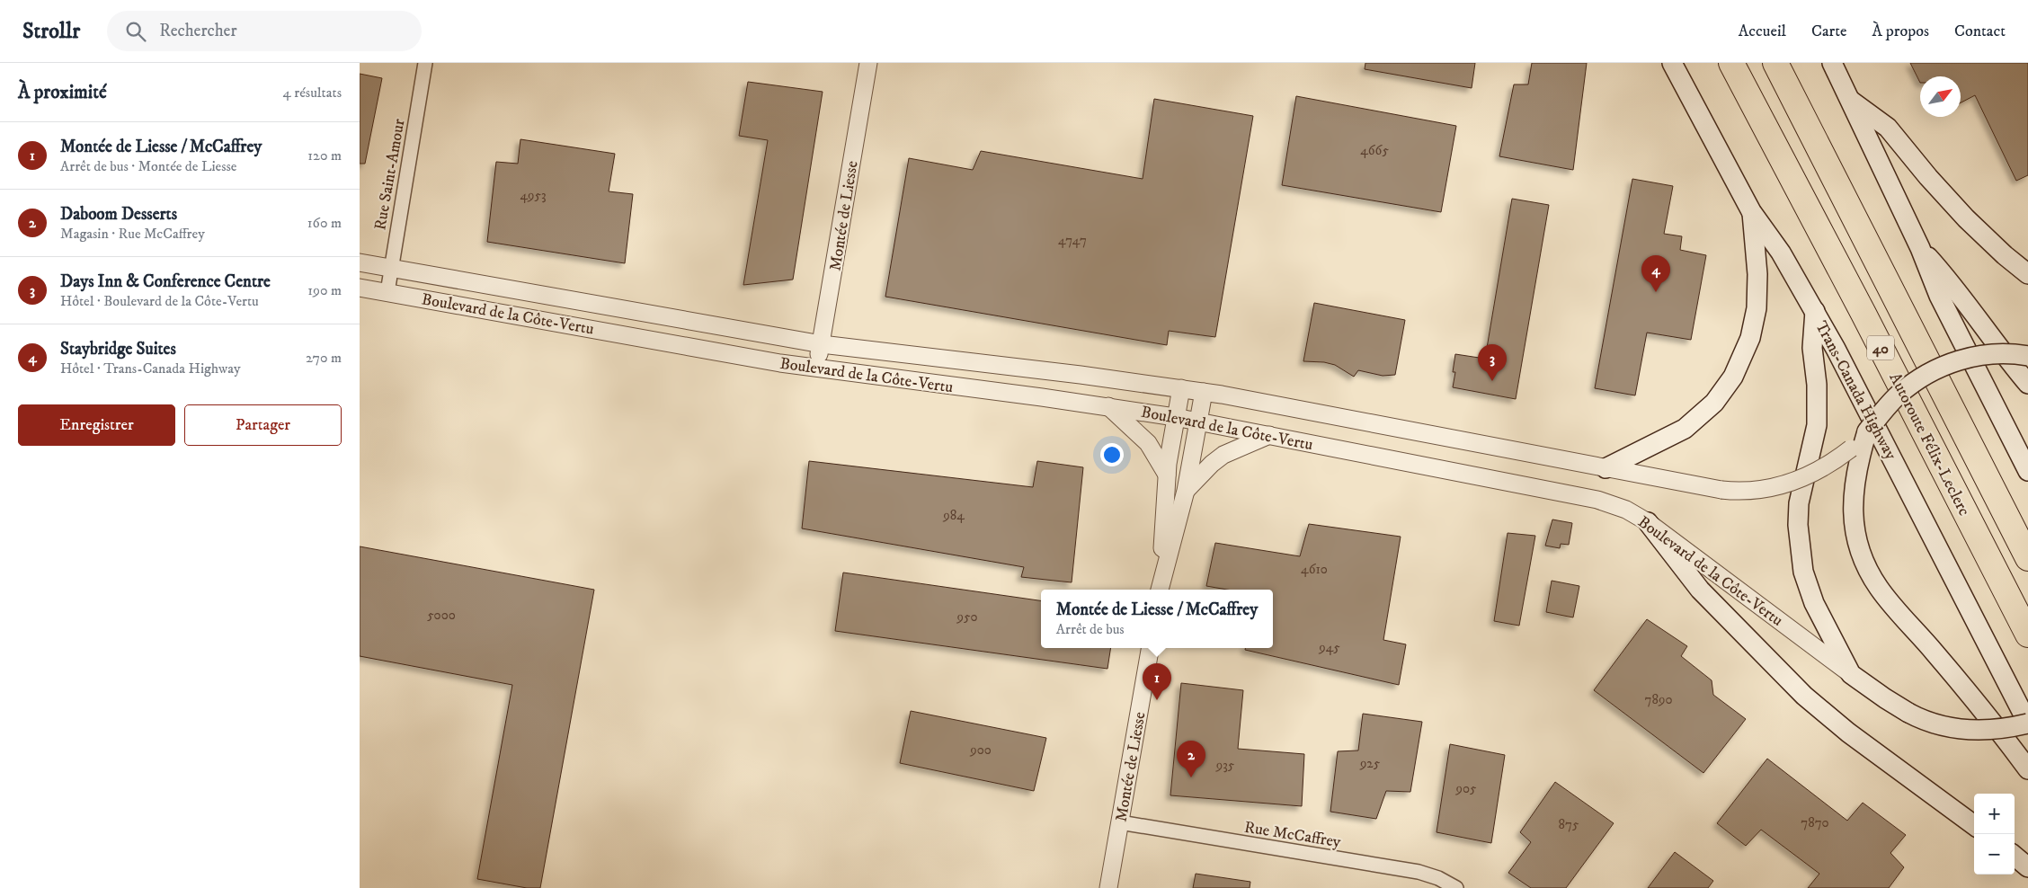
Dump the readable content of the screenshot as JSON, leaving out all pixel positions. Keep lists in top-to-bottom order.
{
  "streets": {
    "highway": ["40", "Autoroute Félix-Leclerc"],
    "main road": ["Boulevard de la Côte-Vertu", "Trans-Canada Highway"],
    "street": ["Rue Saint-Amour", "Montée de Liesse", "Rue McCaffrey"]
  },
  "crossings": [
    ["Rue Saint-Amour", "Boulevard de la Côte-Vertu"],
    ["Montée de Liesse", "Boulevard de la Côte-Vertu"],
    ["Montée de Liesse", "Rue McCaffrey"],
    ["Boulevard de la Côte-Vertu", "Trans-Canada Highway"]
  ],
  "house_numbers": [
    "4665",
    "4953",
    "4747",
    "984",
    "4610",
    "5000",
    "950",
    "945",
    "7890",
    "900",
    "925",
    "935",
    "905",
    "7870",
    "875"
  ],
  "north": "top right",
  "page": {
    "header": "Strollr",
    "search": "Rechercher",
    "nav": [
      "Accueil",
      "Carte",
      "À propos",
      "Contact"
    ],
    "heading": ["À proximité", "4 résultats"],
    "list": [
      {
        "mark": "1",
        "name": "Montée de Liesse / McCaffrey",
        "note": "Arrêt de bus · Montée de Liesse",
        "value": "120 m"
      },
      {
        "mark": "2",
        "name": "Daboom Desserts",
        "note": "Magasin · Rue McCaffrey",
        "value": "160 m"
      },
      {
        "mark": "3",
        "name": "Days Inn & Conference Centre",
        "note": "Hôtel · Boulevard de la Côte-Vertu",
        "value": "190 m"
      },
      {
        "mark": "4",
        "name": "Staybridge Suites",
        "note": "Hôtel · Trans-Canada Highway",
        "value": "270 m"
      }
    ],
    "pins": [
      "4",
      "3",
      "1",
      "2"
    ],
    "buttons": ["Enregistrer", "Partager"],
    "popup": ["Montée de Liesse / McCaffrey", "Arrêt de bus"],
    "map_buttons": ["+", "−"]
  }
}
